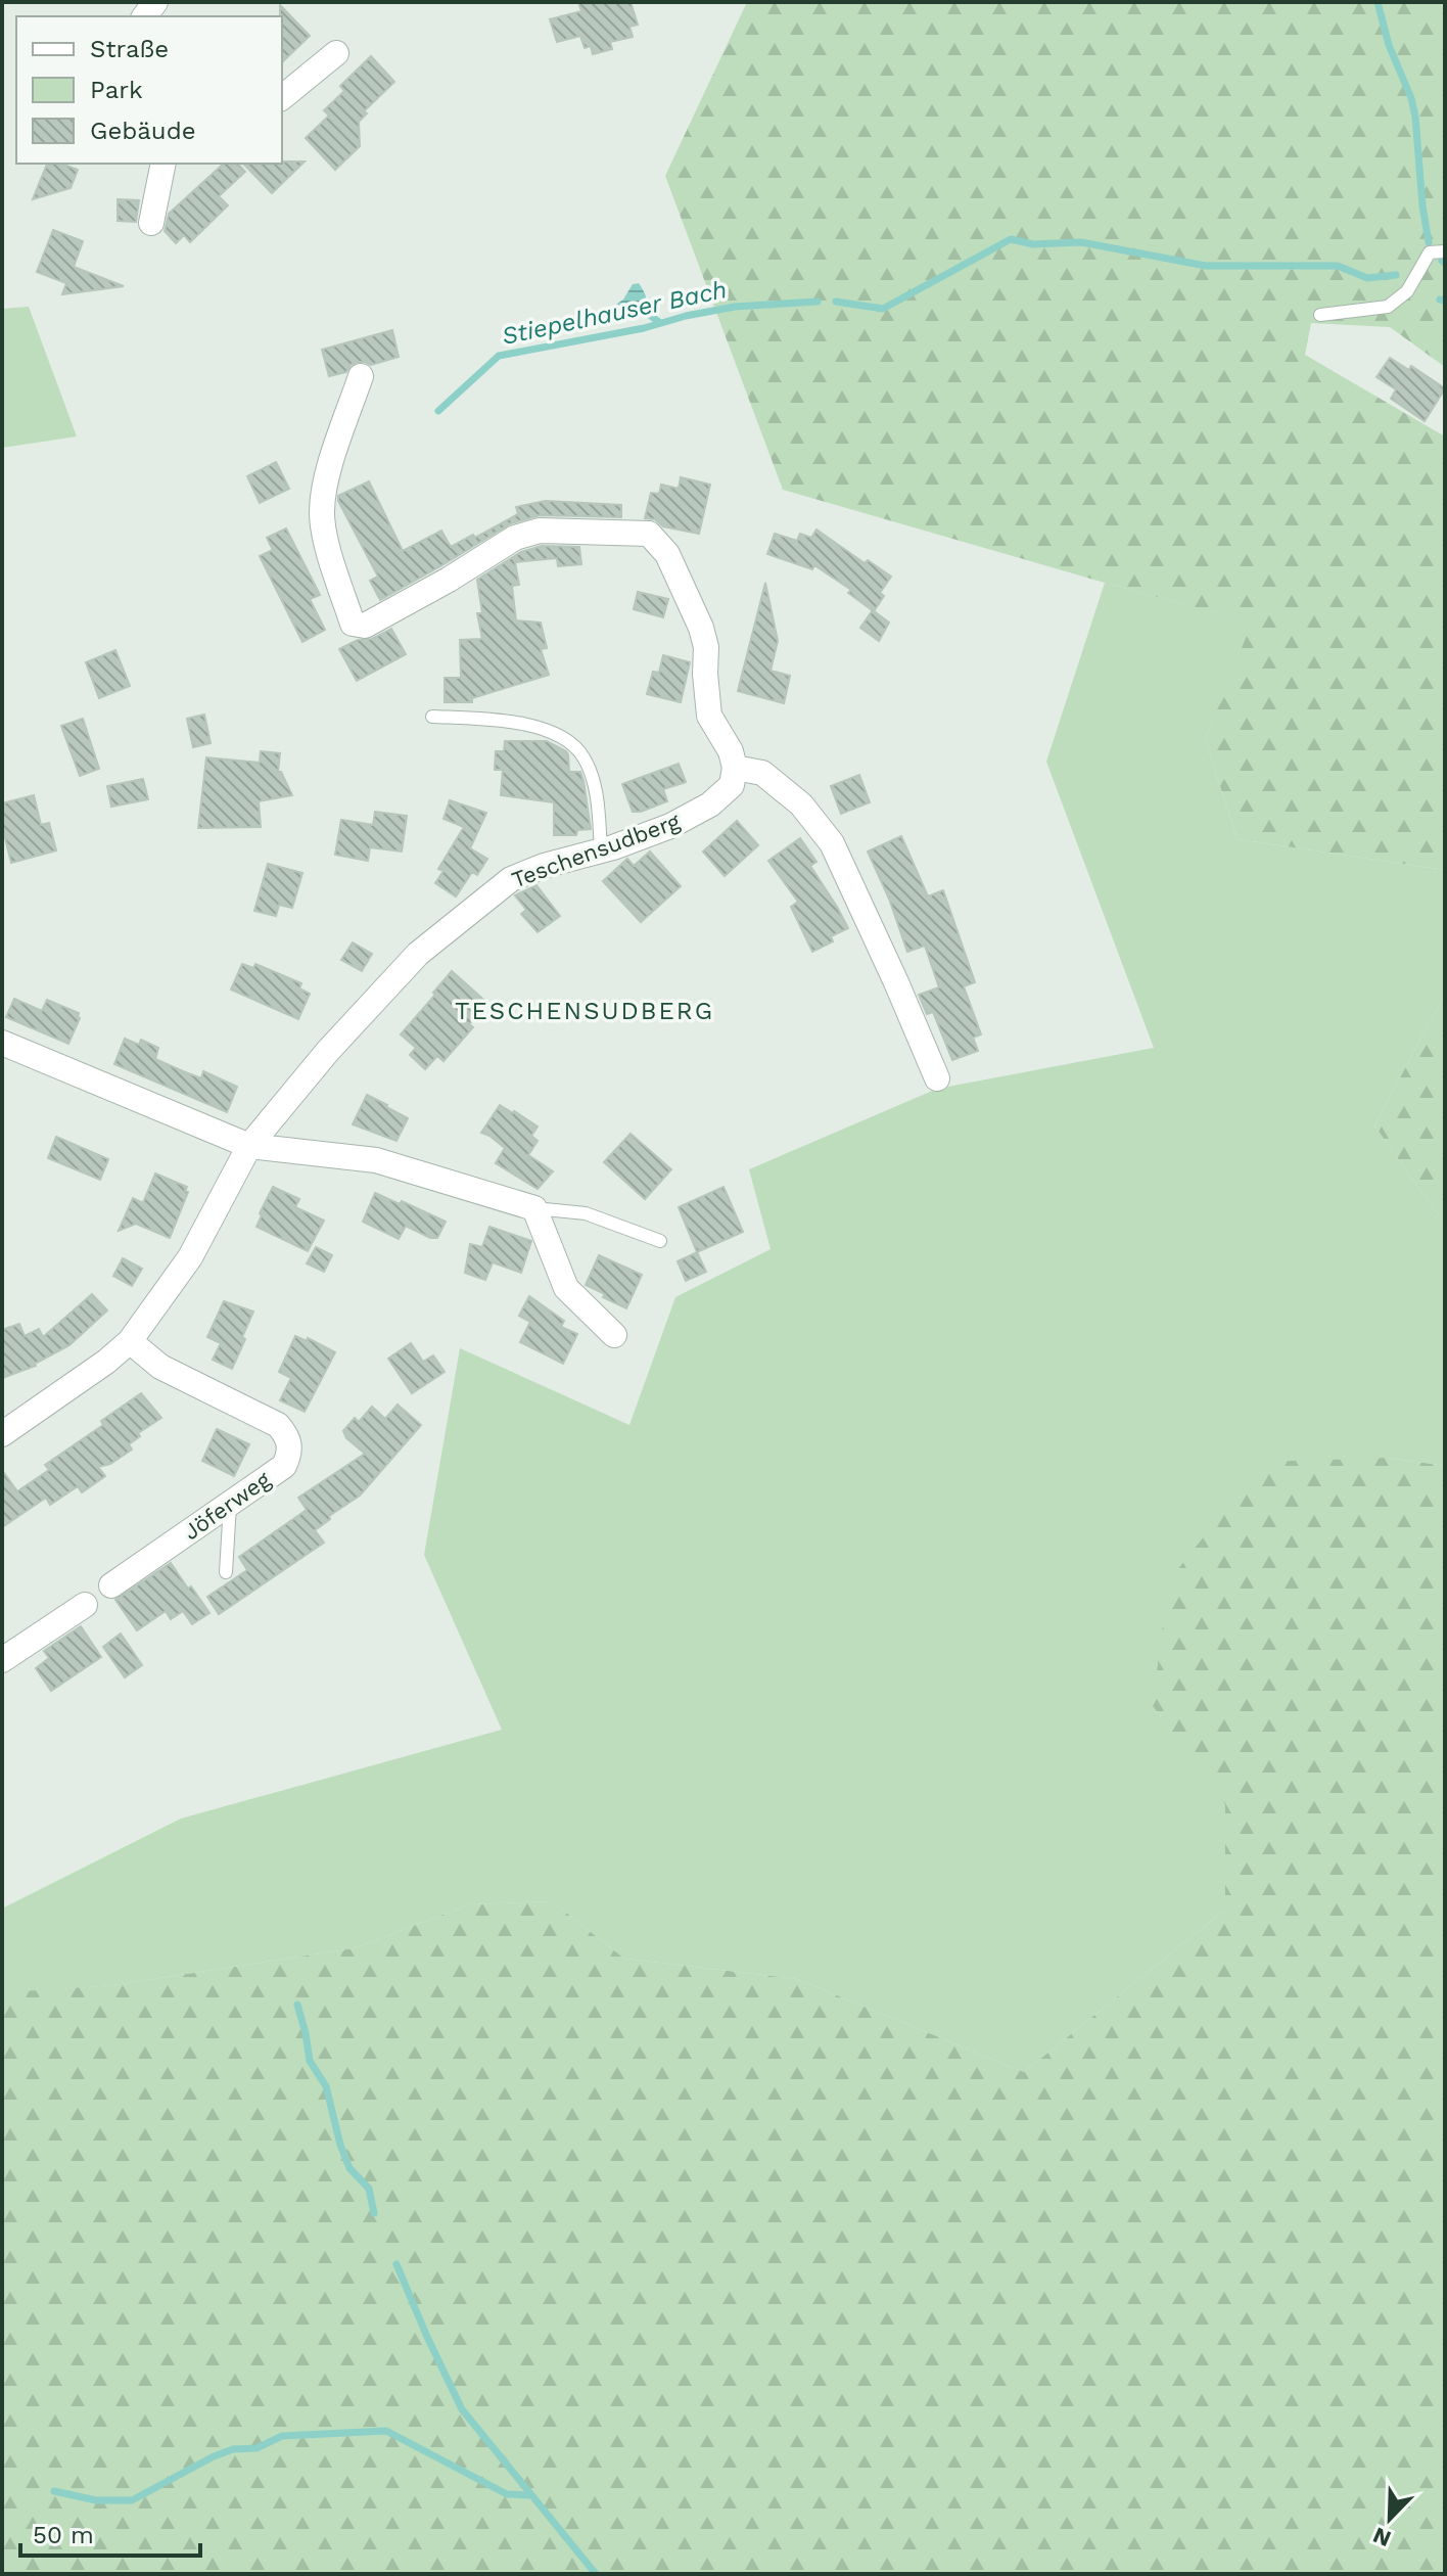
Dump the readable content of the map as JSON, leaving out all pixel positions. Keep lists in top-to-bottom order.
{
  "streets": {
    "street": ["Teschensudberg", "Jöferweg"]
  },
  "districts": ["TESCHENSUDBERG"],
  "water": ["Stiepelhauser Bach"],
  "legend": ["Straße", "Park", "Gebäude"],
  "scale_bar": "50 m",
  "north": "bottom left"
}
